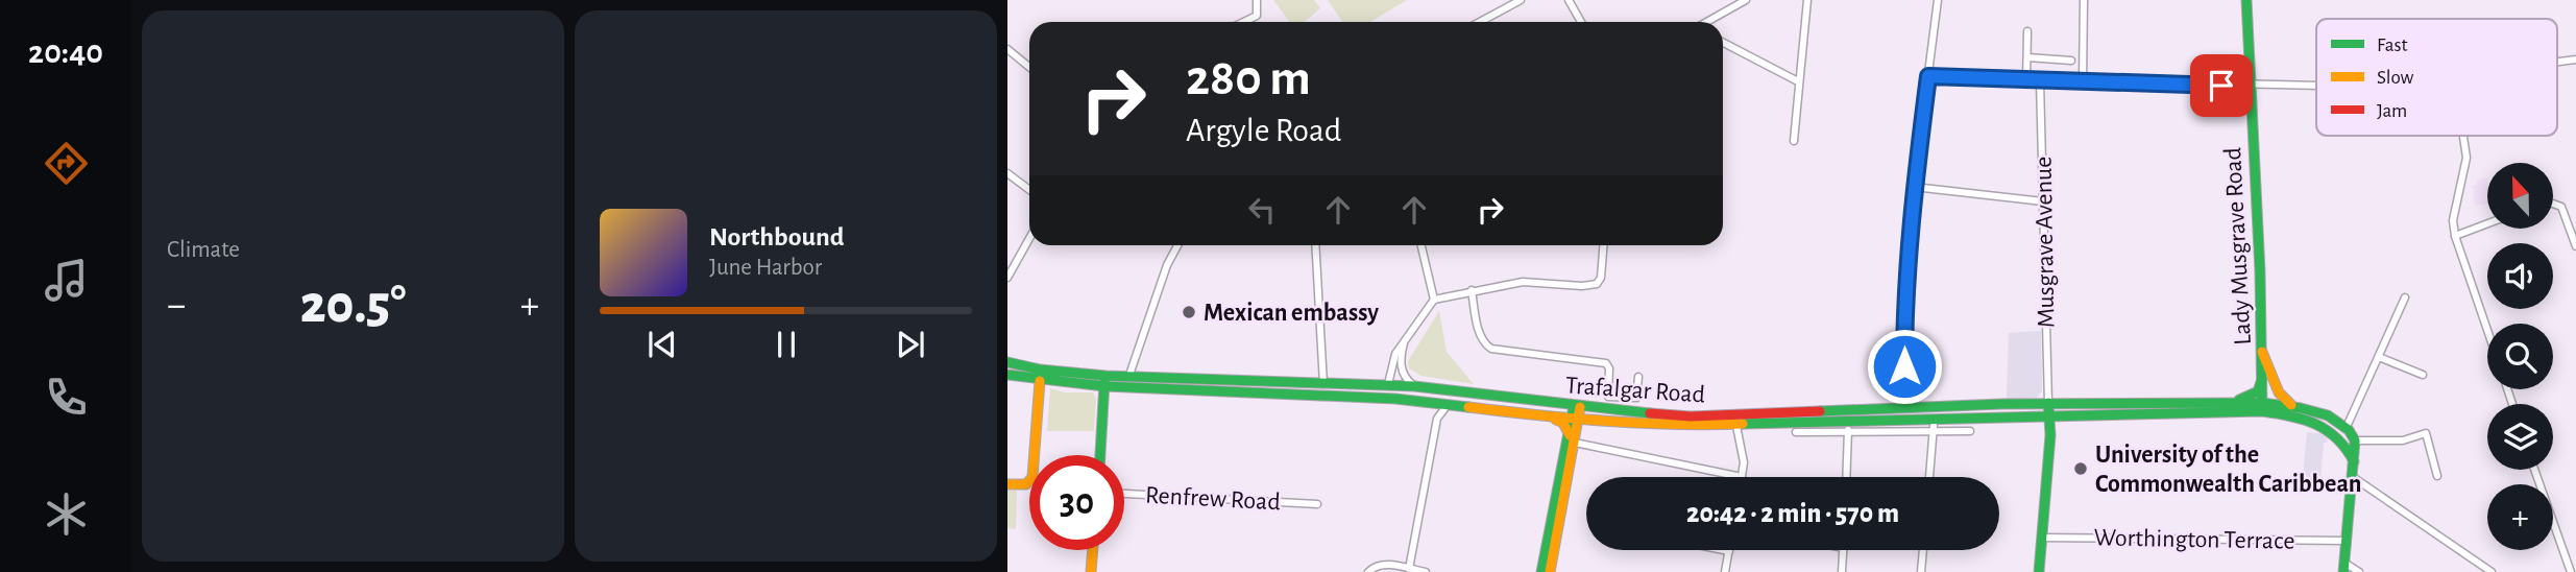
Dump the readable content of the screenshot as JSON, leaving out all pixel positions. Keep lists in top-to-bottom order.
{
  "streets": {
    "main road": ["Lady Musgrave Road", "Trafalgar Road"],
    "street": ["Musgrave Avenue", "Renfrew Road", "Worthington Terrace"]
  },
  "crossings": [
    ["Musgrave Avenue", "Trafalgar Road"],
    ["Lady Musgrave Road", "Trafalgar Road"]
  ],
  "places": ["Mexican embassy", "University of the Commonwealth Caribbean"],
  "legend": ["Fast", "Slow", "Jam"],
  "north": "top",
  "page": {
    "tabs": "20:40",
    "tile": "Climate",
    "turn": ["280 m", "Argyle Road"],
    "map_buttons": "+",
    "song": ["Northbound", "June Harbor"],
    "heat": ["−", "20.5°", "+"],
    "limit": "30",
    "trip": "20:42 · 2 min · 570 m"
  }
}
